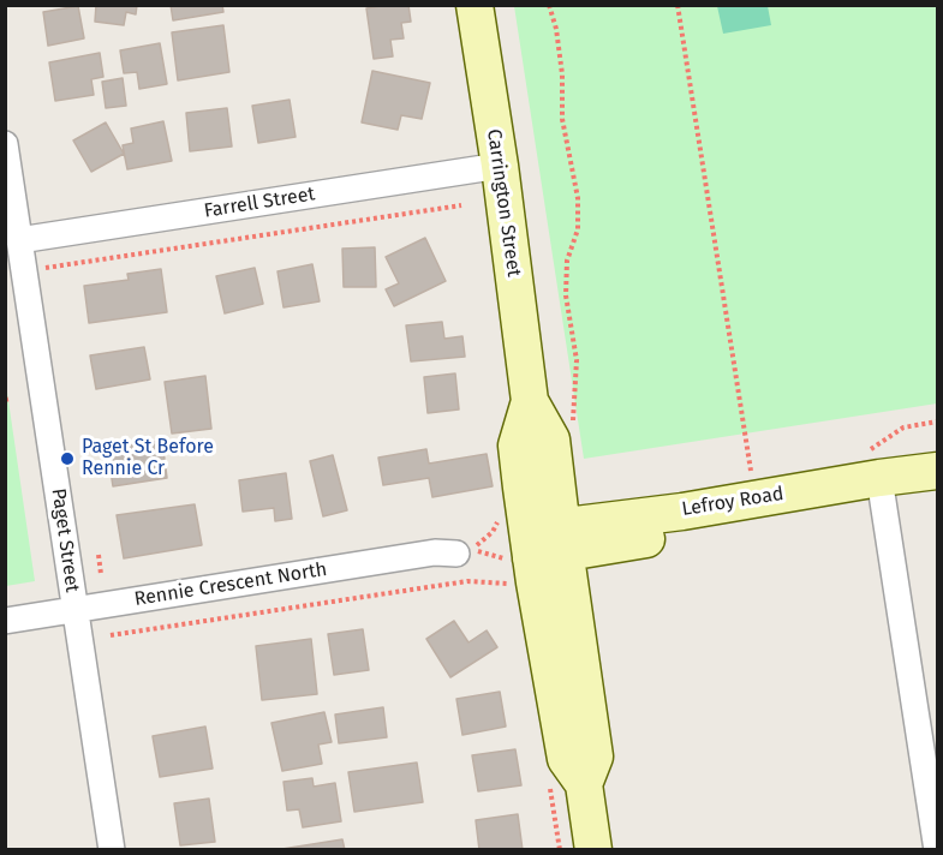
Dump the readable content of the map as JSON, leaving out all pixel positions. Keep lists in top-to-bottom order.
{
  "streets": {
    "main road": ["Carrington Street", "Lefroy Road"],
    "street": ["Farrell Street", "Paget Street", "Rennie Crescent North"]
  },
  "crossings": [
    ["Farrell Street", "Carrington Street"],
    ["Farrell Street", "Paget Street"],
    ["Carrington Street", "Lefroy Road"],
    ["Paget Street", "Rennie Crescent North"]
  ],
  "places": ["Paget St Before Rennie Cr"]
}
